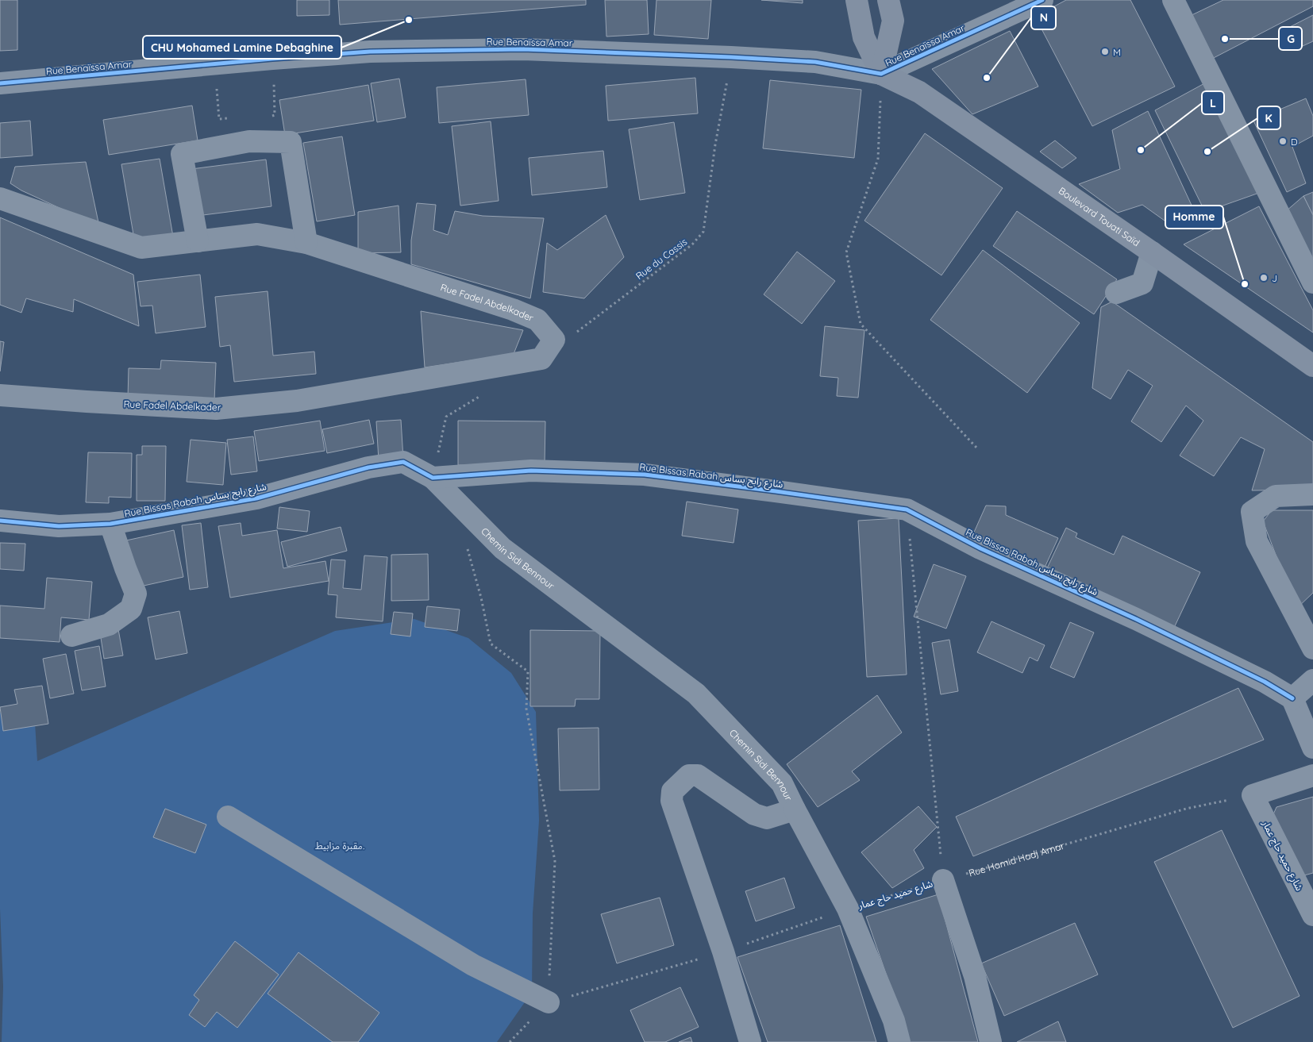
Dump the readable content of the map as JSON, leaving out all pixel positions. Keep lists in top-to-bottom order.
{
  "streets": {
    "main road": ["Boulevard Touati Saïd"],
    "street": [
      "Rue Benaïssa Amar",
      "Rue Fadel Abdelkader",
      "Rue Bissas Rabah شارع رابح بساس",
      "Chemin Sidi Bennour",
      "شارع حميد حاج عمار"
    ],
    "path": ["Rue du Cassis", "Rue Hamid Hadj Amar"]
  },
  "crossings": [
    ["Rue Benaïssa Amar", "Boulevard Touati Saïd"],
    ["Rue Benaïssa Amar", "Rue du Cassis"],
    ["Rue Bissas Rabah شارع رابح بساس", "Chemin Sidi Bennour"],
    ["Chemin Sidi Bennour", "شارع حميد حاج عمار"],
    ["شارع حميد حاج عمار", "Rue Hamid Hadj Amar"]
  ],
  "parks": ["مقبرة مزابيط."],
  "places": [
    "CHU Mohamed Lamine Debaghine",
    "G",
    "M",
    "N",
    "D",
    "L",
    "K",
    "J",
    "Homme"
  ]
}
